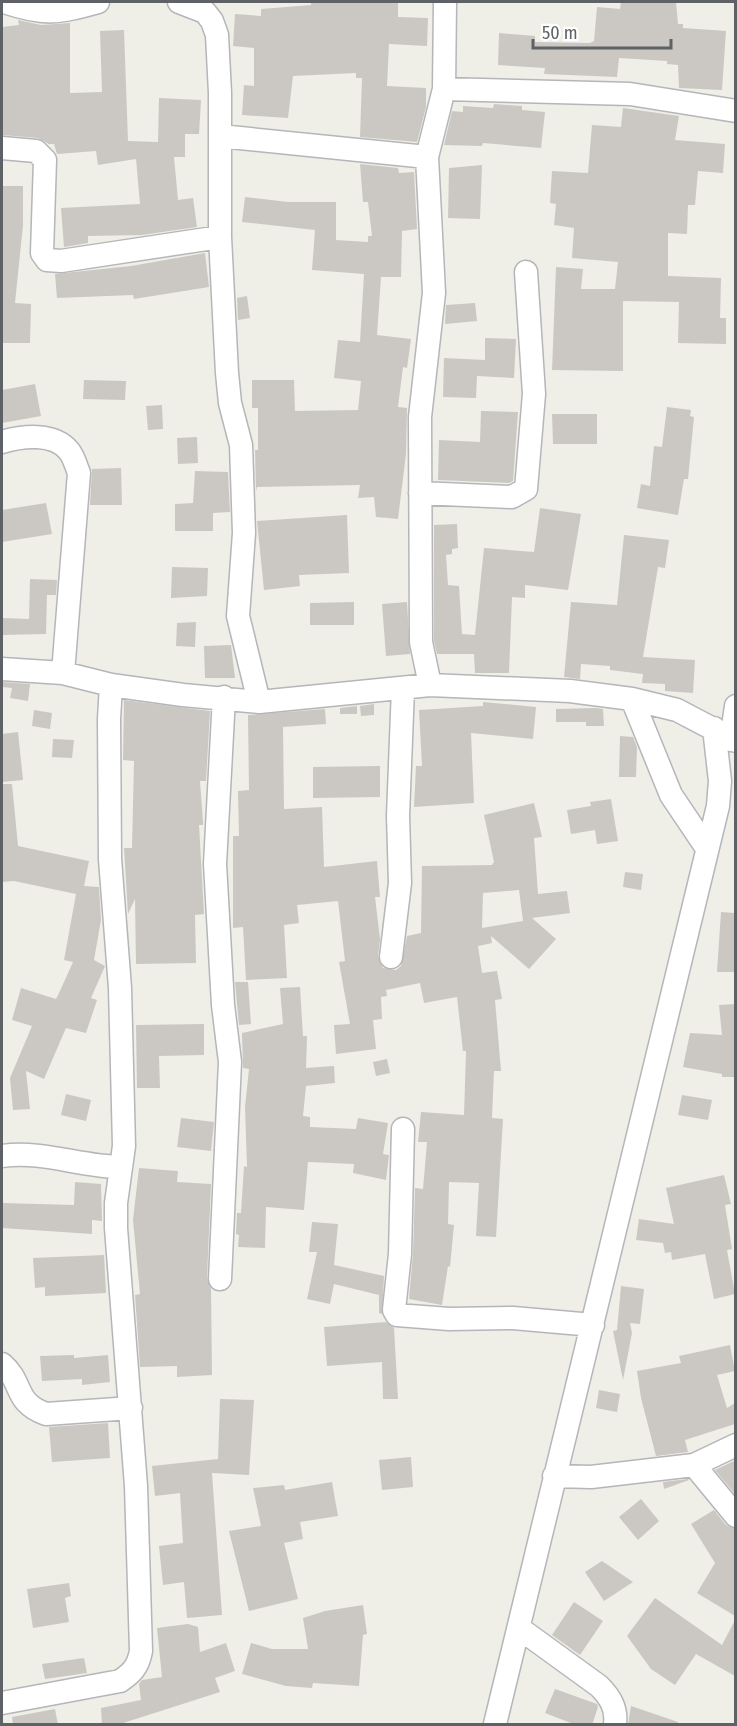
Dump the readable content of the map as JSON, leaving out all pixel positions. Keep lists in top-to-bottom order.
{
  "scale_bar": "50 m"
}
